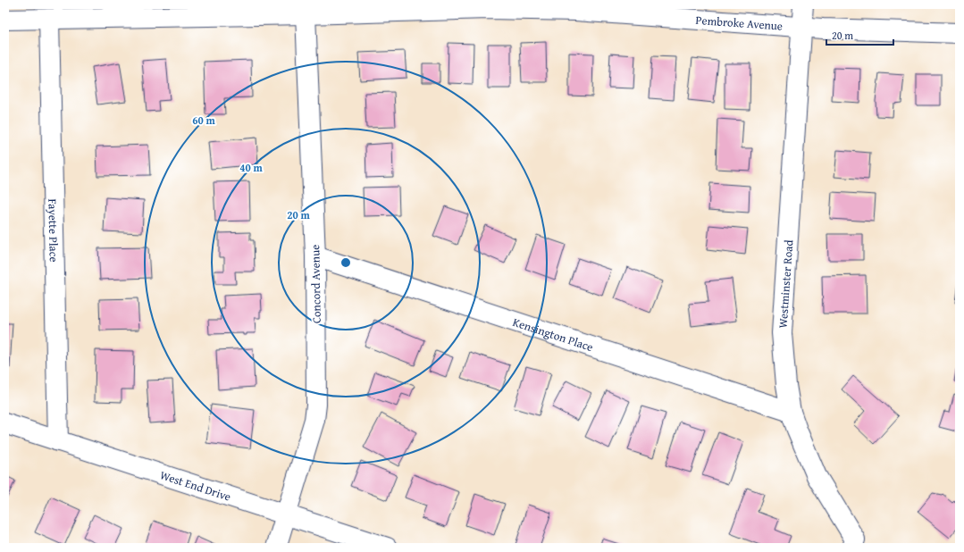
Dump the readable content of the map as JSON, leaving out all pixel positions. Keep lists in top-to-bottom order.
{
  "streets": {
    "street": [
      "Pembroke Avenue",
      "Fayette Place",
      "Concord Avenue",
      "Westminster Road",
      "Kensington Place",
      "West End Drive"
    ]
  },
  "crossings": [
    ["Pembroke Avenue", "Fayette Place"],
    ["Pembroke Avenue", "Concord Avenue"],
    ["Pembroke Avenue", "Westminster Road"],
    ["Fayette Place", "West End Drive"],
    ["Concord Avenue", "Kensington Place"],
    ["Concord Avenue", "West End Drive"],
    ["Westminster Road", "Kensington Place"]
  ],
  "scale_bar": "20 m",
  "rings": ["60 m", "40 m", "20 m"]
}
